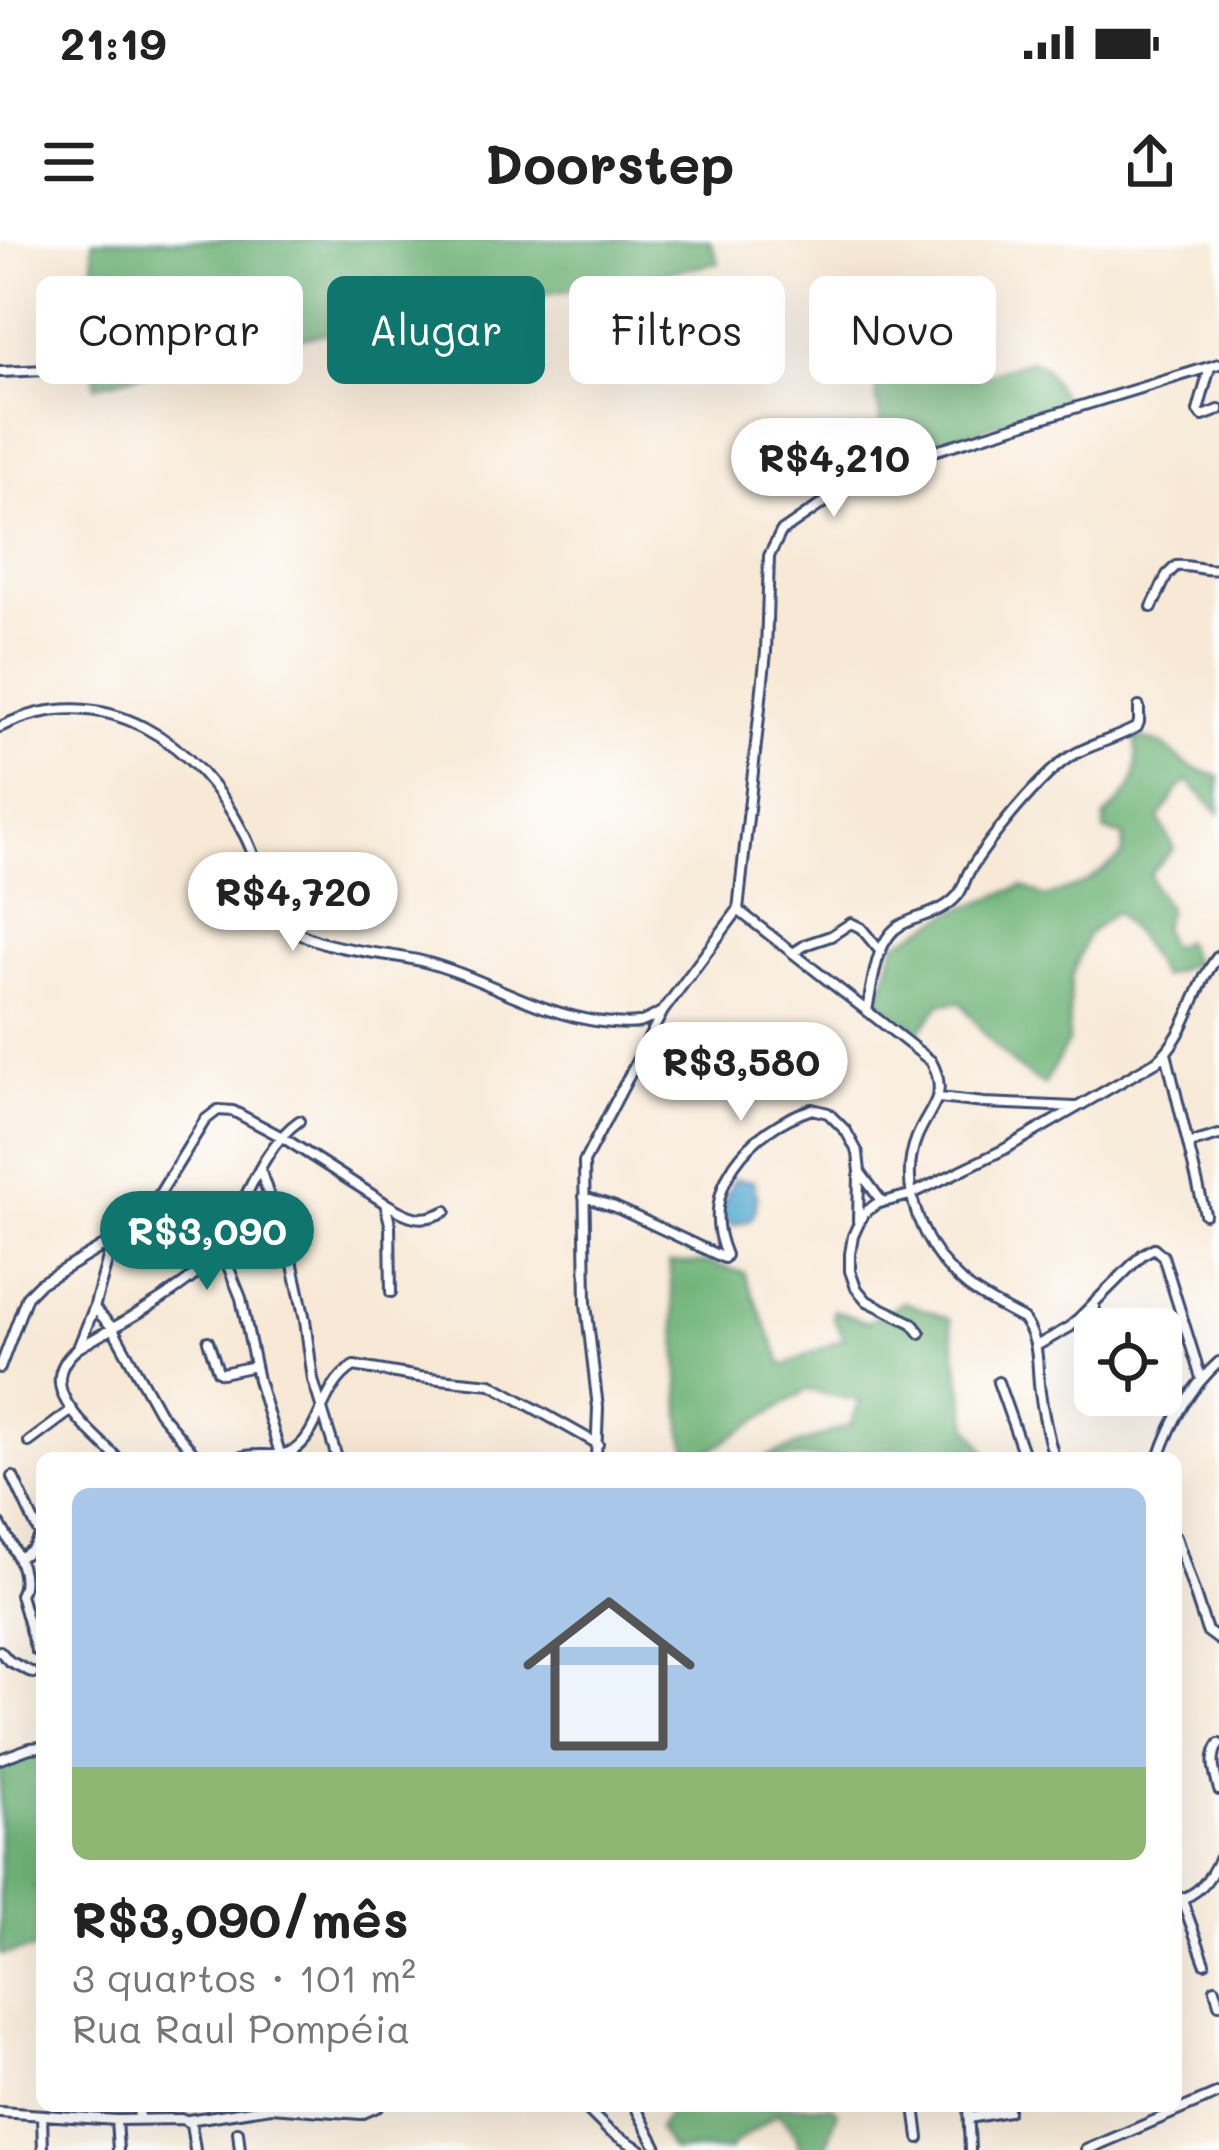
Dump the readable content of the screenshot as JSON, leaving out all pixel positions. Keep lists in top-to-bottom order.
{
  "page": {
    "status": "21:19",
    "header": "Doorstep",
    "chip": [
      "Comprar",
      "Alugar",
      "Filtros",
      "Novo"
    ],
    "price": [
      "R$4,210",
      "R$4,720",
      "R$3,580",
      "R$3,090"
    ],
    "list": [
      {
        "name": "R$3,090/mês",
        "note": "3 quartos · 101 m² · Rua Raul Pompéia"
      }
    ]
  }
}
